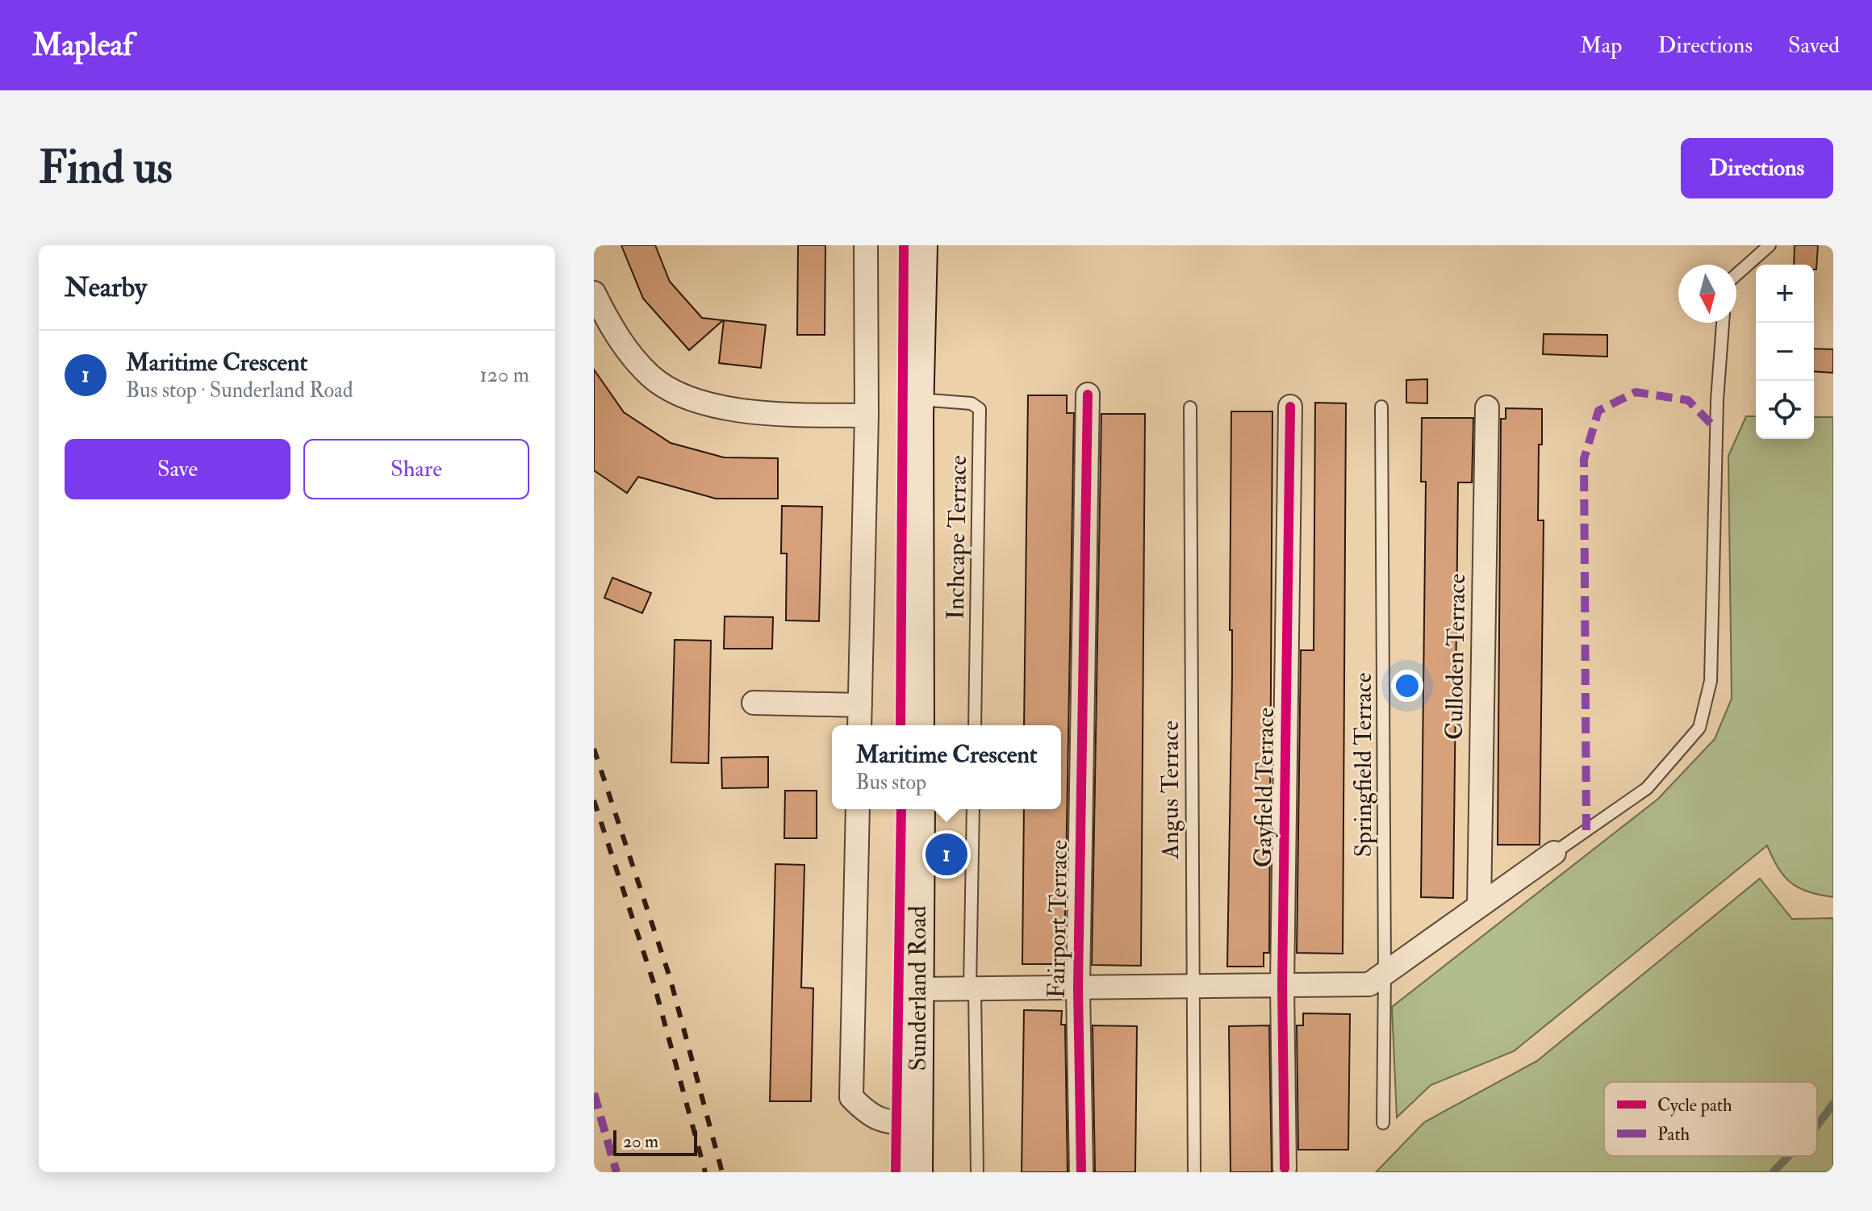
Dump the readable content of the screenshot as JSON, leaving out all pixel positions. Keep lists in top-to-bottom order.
{
  "streets": {
    "main road": ["Sunderland Road"],
    "street": ["Culloden Terrace", "Gayfield Terrace", "Fairport Terrace"],
    "lane": ["Inchcape Terrace", "Springfield Terrace", "Angus Terrace"]
  },
  "legend": ["Cycle path", "Path"],
  "scale_bar": "20 m",
  "north": "bottom",
  "page": {
    "header": "Mapleaf",
    "nav": ["Map", "Directions", "Saved"],
    "buttons": [
      "Directions",
      ["Save", "Share"]
    ],
    "title": "Find us",
    "heading": "Nearby",
    "map_buttons": ["+", "−"],
    "list": [
      {
        "mark": "1",
        "name": "Maritime Crescent",
        "note": "Bus stop · Sunderland Road",
        "value": "120 m"
      }
    ],
    "popup": ["Maritime Crescent", "Bus stop"],
    "pins": "1",
    "scale": "20 m"
  }
}
